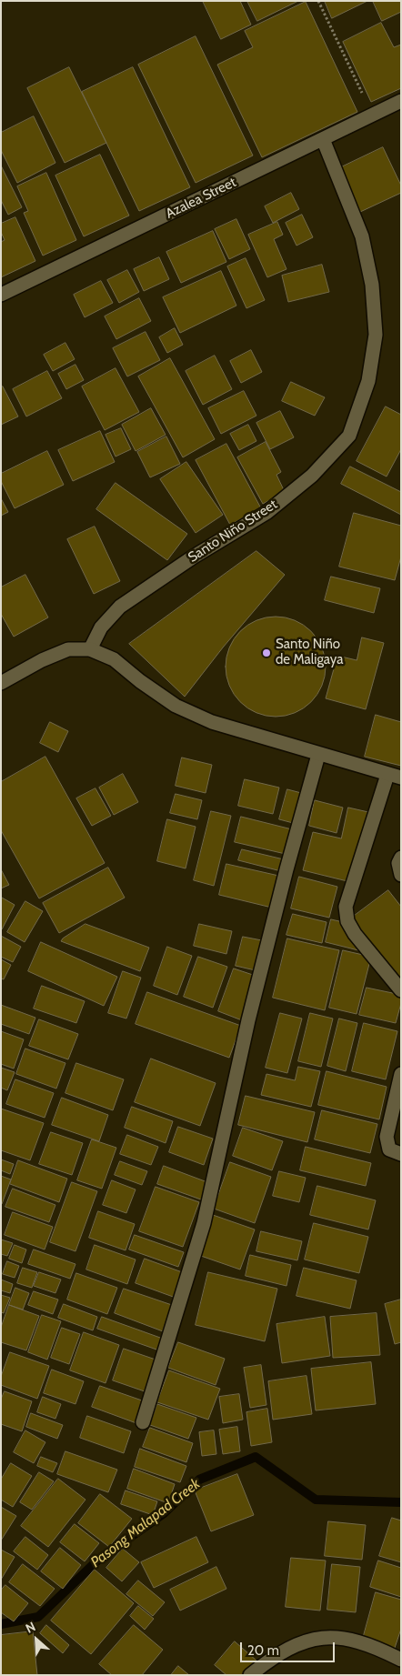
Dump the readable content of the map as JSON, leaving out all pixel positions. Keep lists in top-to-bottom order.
{
  "streets": {
    "street": ["Azalea Street", "Santo Niño Street"]
  },
  "crossings": [
    ["Azalea Street", "Santo Niño Street"]
  ],
  "water": ["Pasong Malapad Creek"],
  "places": ["Santo Niño de Maligaya"],
  "scale_bar": "20 m",
  "north": "top left"
}
